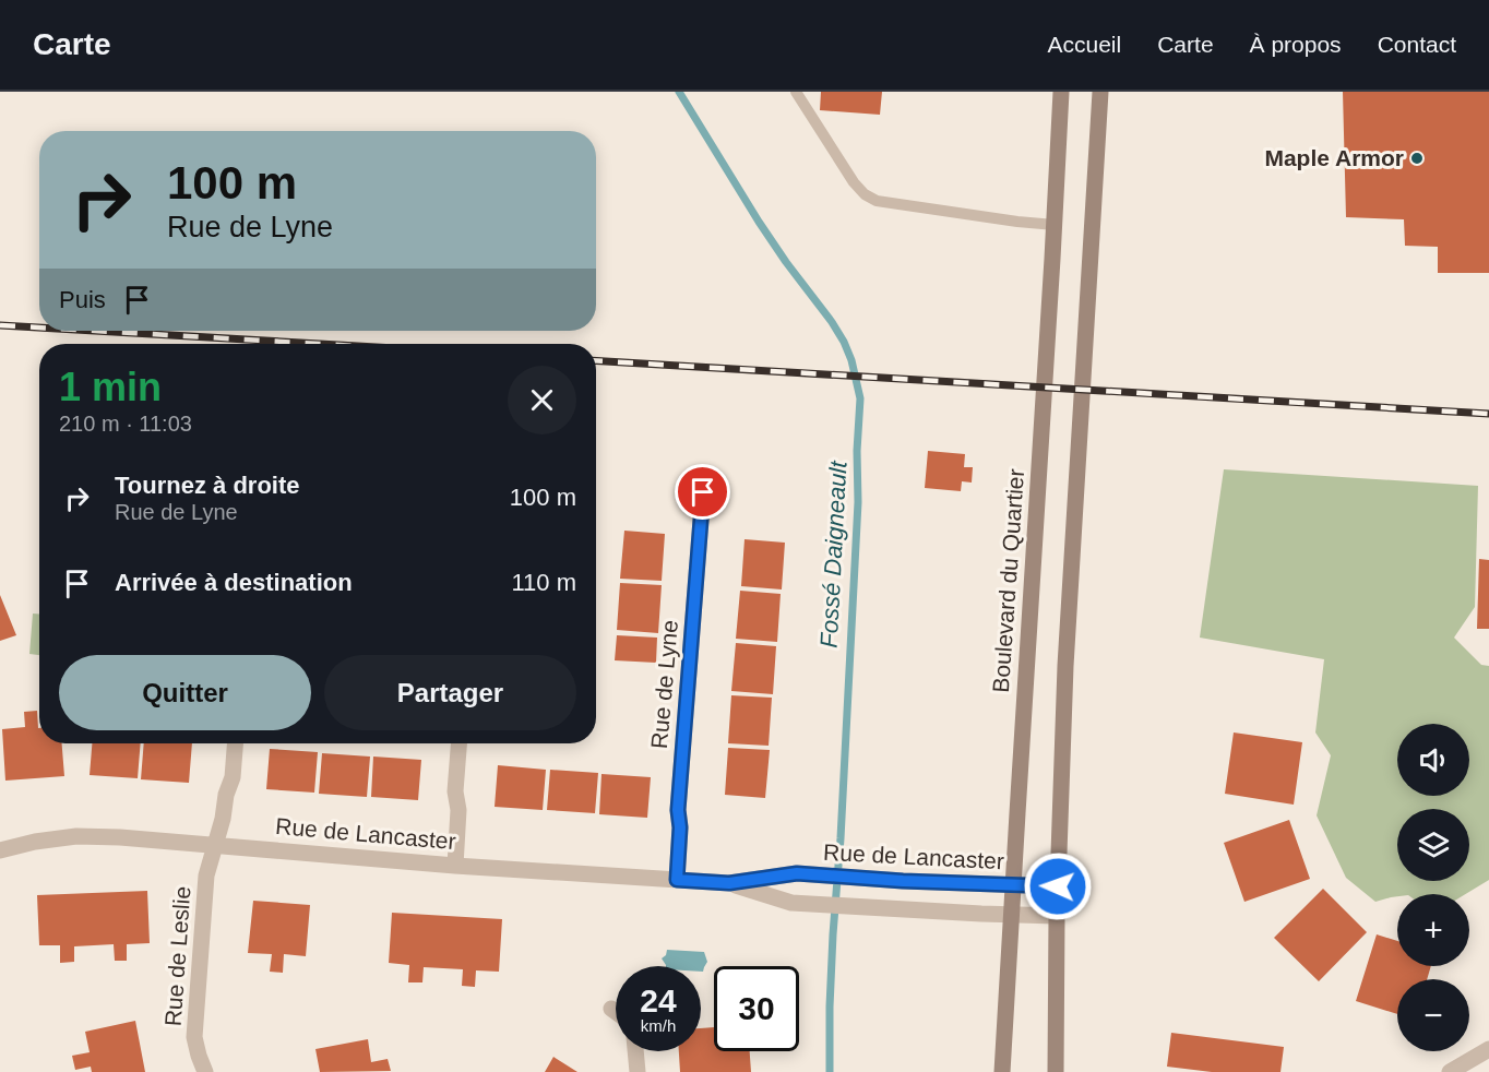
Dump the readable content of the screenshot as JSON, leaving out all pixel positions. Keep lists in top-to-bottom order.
{
  "streets": {
    "main road": ["Boulevard du Quartier"],
    "street": ["Rue de Lyne", "Rue de Lancaster", "Rue de Leslie"]
  },
  "crossings": [
    ["Boulevard du Quartier", "Rue de Lancaster"],
    ["Rue de Lyne", "Rue de Lancaster"],
    ["Rue de Lancaster", "Rue de Leslie"]
  ],
  "water": ["Fossé Daigneault"],
  "places": ["Maple Armor"],
  "page": {
    "header": "Carte",
    "nav": [
      "Accueil",
      "Carte",
      "À propos",
      "Contact"
    ],
    "turn": ["100 m", "Rue de Lyne"],
    "then": "Puis",
    "heading": ["1 min", "210 m · 11:03"],
    "list": [
      {
        "name": "Tournez à droite",
        "note": "Rue de Lyne",
        "value": "100 m"
      },
      {
        "name": "Arrivée à destination",
        "value": "110 m"
      }
    ],
    "buttons": ["Quitter", "Partager"],
    "map_buttons": ["+", "−"],
    "speed": "24 km/h",
    "limit": "30"
  }
}
